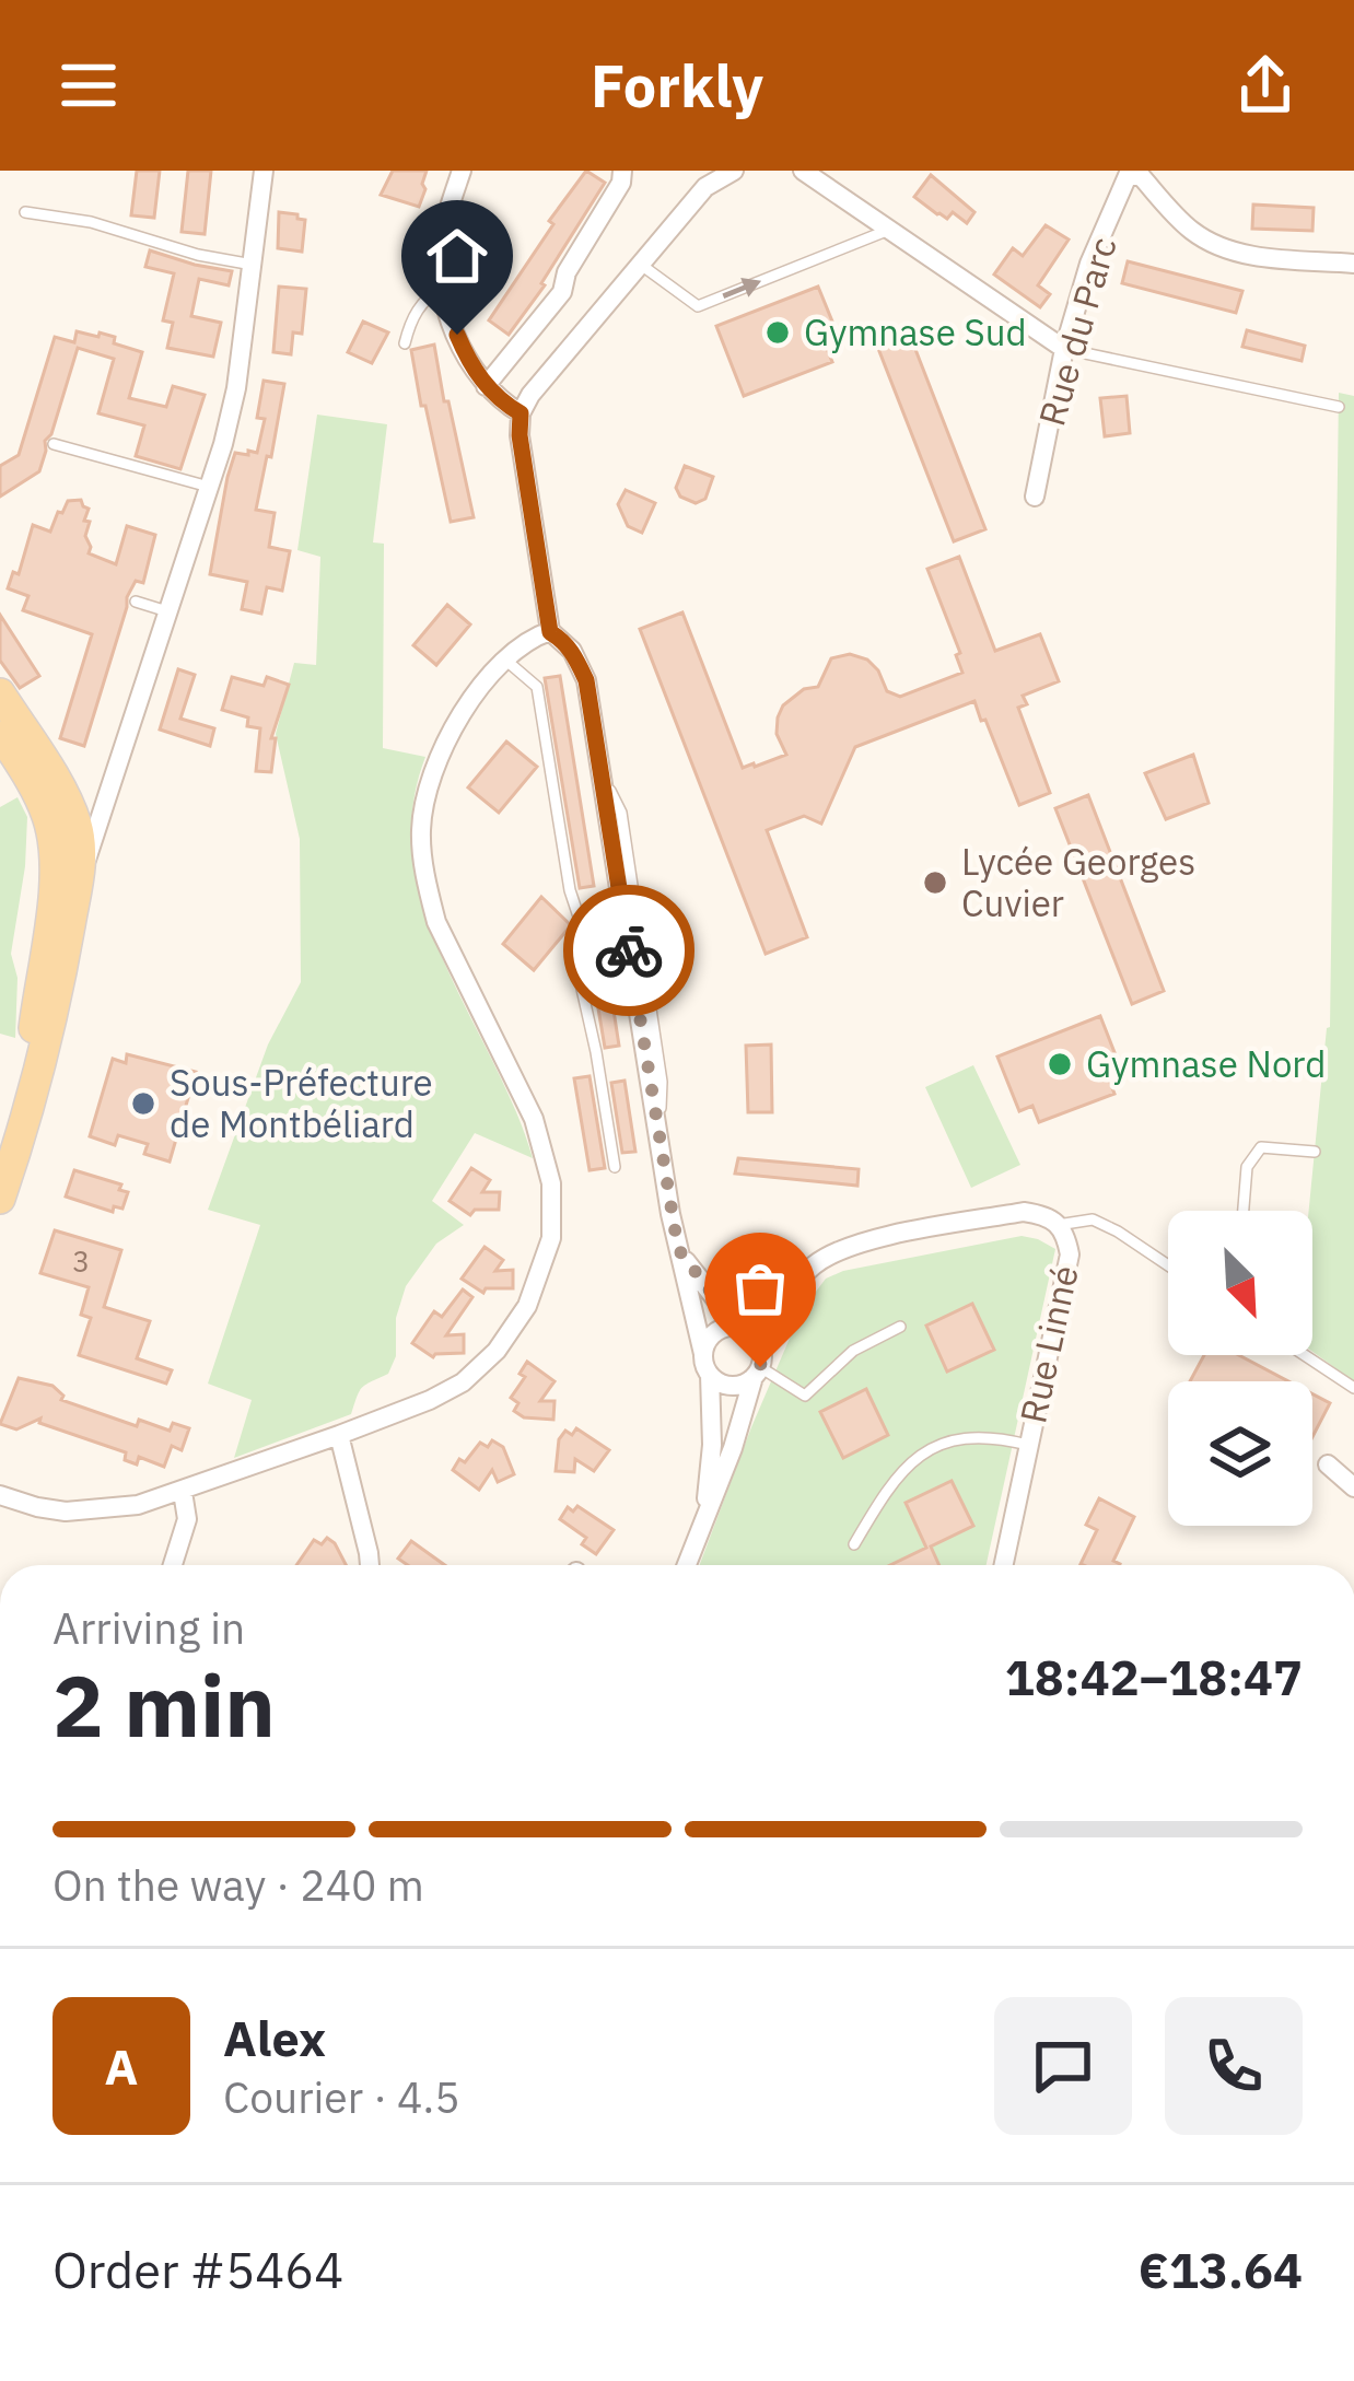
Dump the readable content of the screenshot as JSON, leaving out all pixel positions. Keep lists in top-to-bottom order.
{
  "streets": {
    "street": ["Rue du Parc", "Rue Linné"]
  },
  "places": [
    "Gymnase Sud",
    "Lycée Georges Cuvier",
    "Gymnase Nord",
    "Sous-Préfecture de Montbéliard"
  ],
  "house_numbers": ["3"],
  "north": "bottom right",
  "page": {
    "header": "Forkly",
    "heading": ["2 min", "Arriving in", "18:42–18:47"],
    "panel": [
      "Alex",
      "Courier · 4.5",
      "Order #5464",
      "€13.64"
    ],
    "bar": "On the way · 240 m",
    "round": "A"
  }
}
